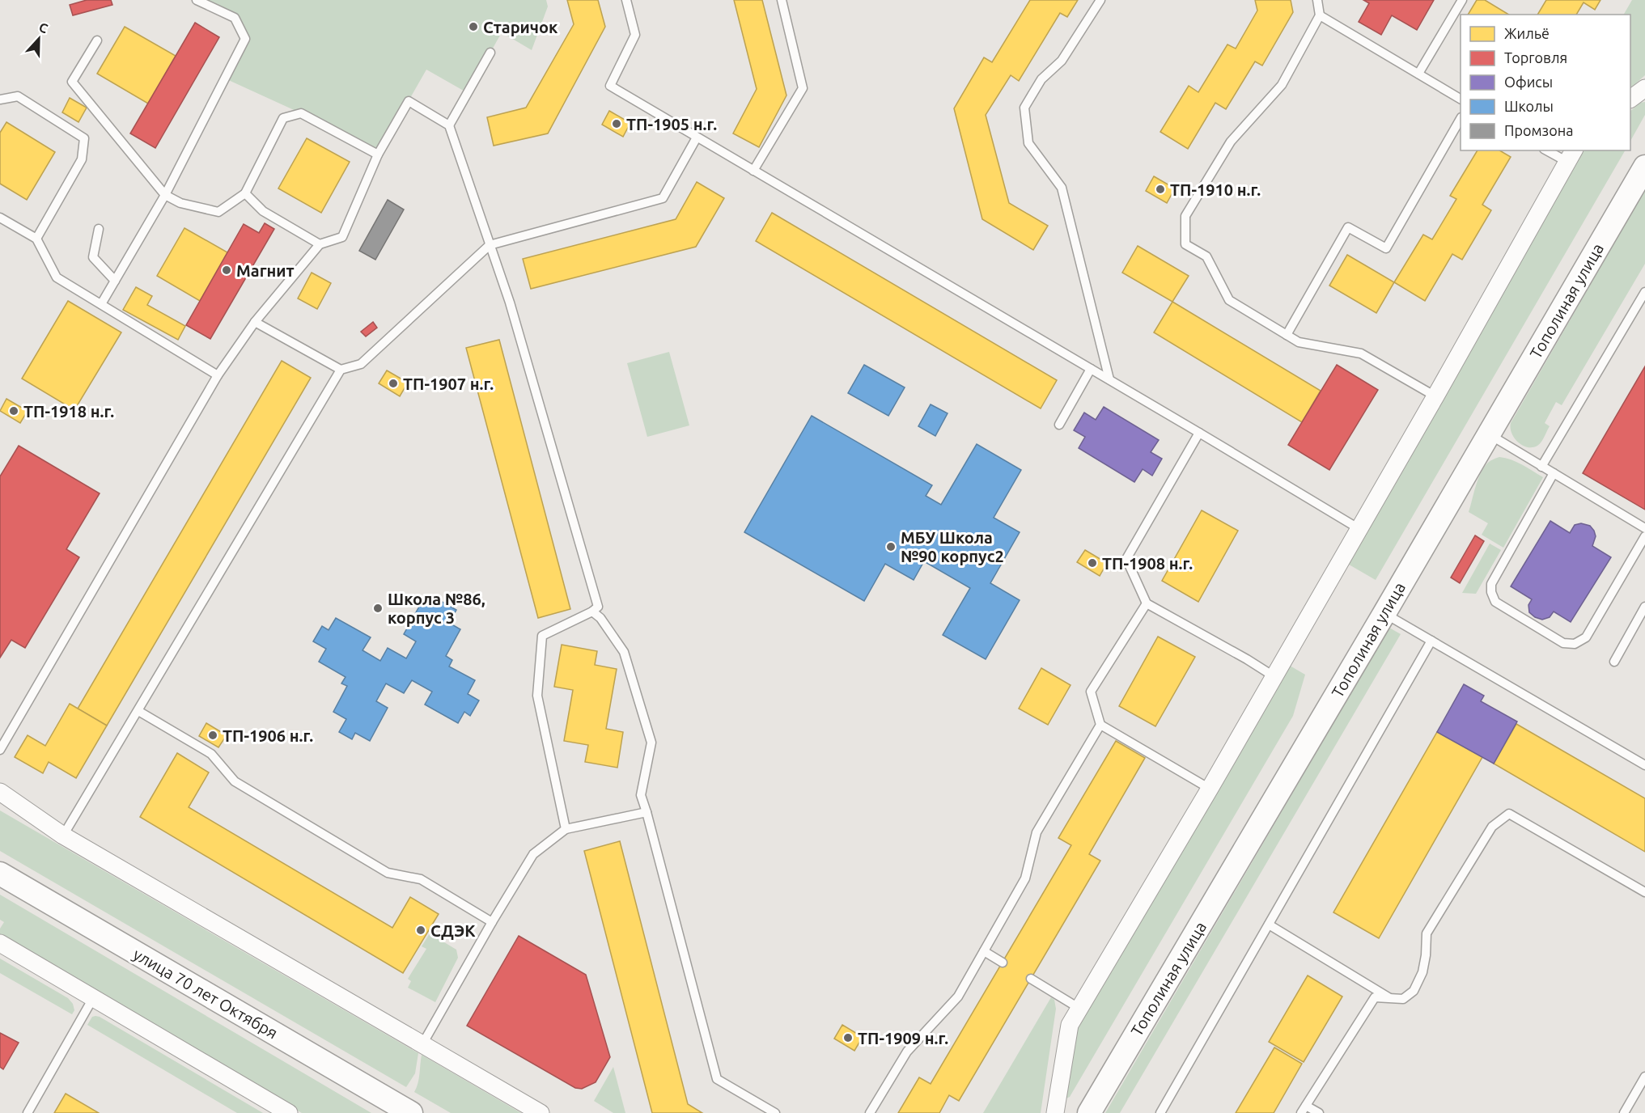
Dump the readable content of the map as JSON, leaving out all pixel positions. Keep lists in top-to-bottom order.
{
  "streets": {
    "main road": ["Тополиная улица", "улица 70 лет Октября"]
  },
  "places": [
    "Старичок",
    "ТП-1905 н.г.",
    "ТП-1910 н.г.",
    "Магнит",
    "ТП-1907 н.г.",
    "ТП-1918 н.г.",
    "МБУ Школа №90 корпус2",
    "ТП-1908 н.г.",
    "Школа №86, корпус 3",
    "ТП-1906 н.г.",
    "СДЭК",
    "ТП-1909 н.г."
  ],
  "legend": [
    "Жильё",
    "Торговля",
    "Офисы",
    "Школы",
    "Промзона"
  ],
  "north": "top"
}
